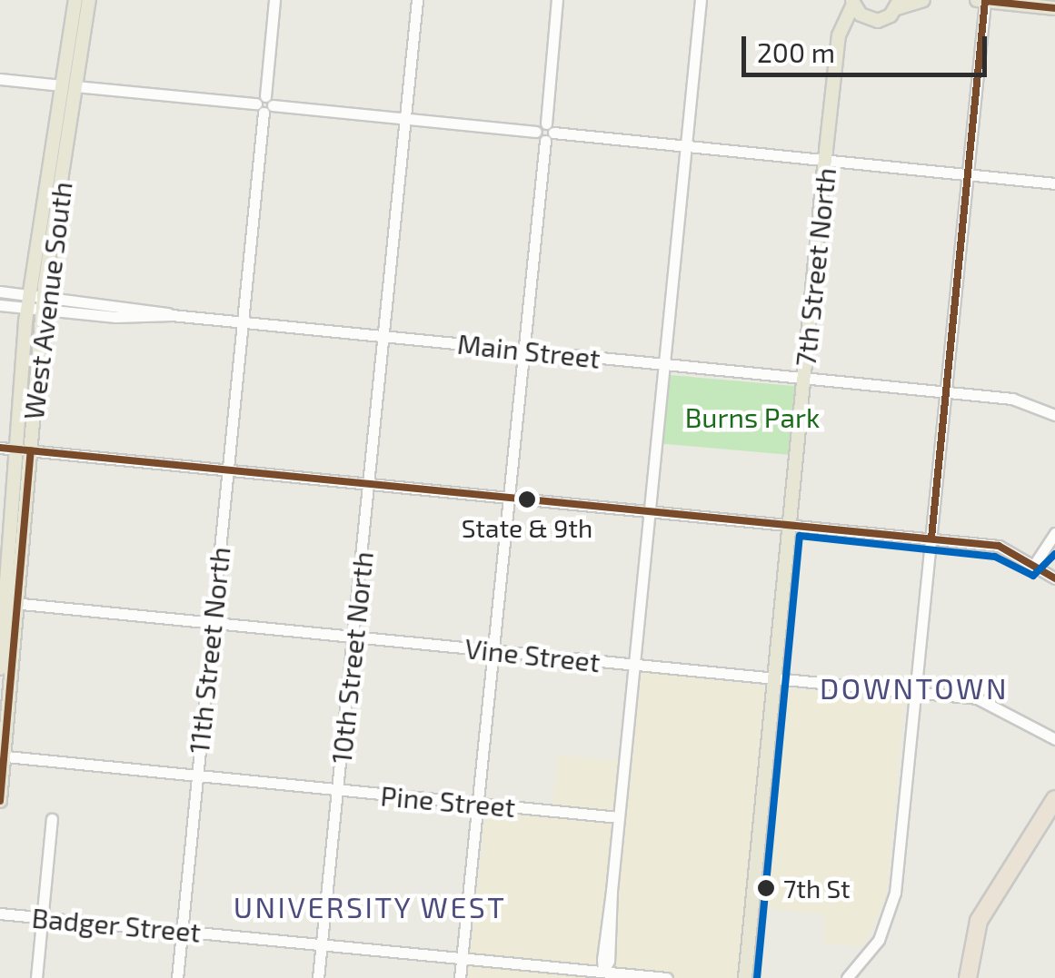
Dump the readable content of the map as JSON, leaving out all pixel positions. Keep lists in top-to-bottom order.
{
  "streets": {
    "main road": ["7th Street North", "West Avenue South"],
    "street": [
      "Main Street",
      "11th Street North",
      "Vine Street",
      "10th Street North",
      "Pine Street",
      "Badger Street"
    ]
  },
  "crossings": [
    ["7th Street North", "Main Street"],
    ["7th Street North", "Vine Street"],
    ["West Avenue South", "Main Street"],
    ["West Avenue South", "Vine Street"],
    ["Main Street", "11th Street North"],
    ["Main Street", "10th Street North"],
    ["11th Street North", "Vine Street"],
    ["11th Street North", "Pine Street"],
    ["11th Street North", "Badger Street"],
    ["Vine Street", "10th Street North"],
    ["10th Street North", "Pine Street"],
    ["10th Street North", "Badger Street"]
  ],
  "districts": ["DOWNTOWN", "UNIVERSITY WEST"],
  "parks": ["Burns Park"],
  "places": ["State & 9th", "7th St"],
  "scale_bar": "200 m"
}
